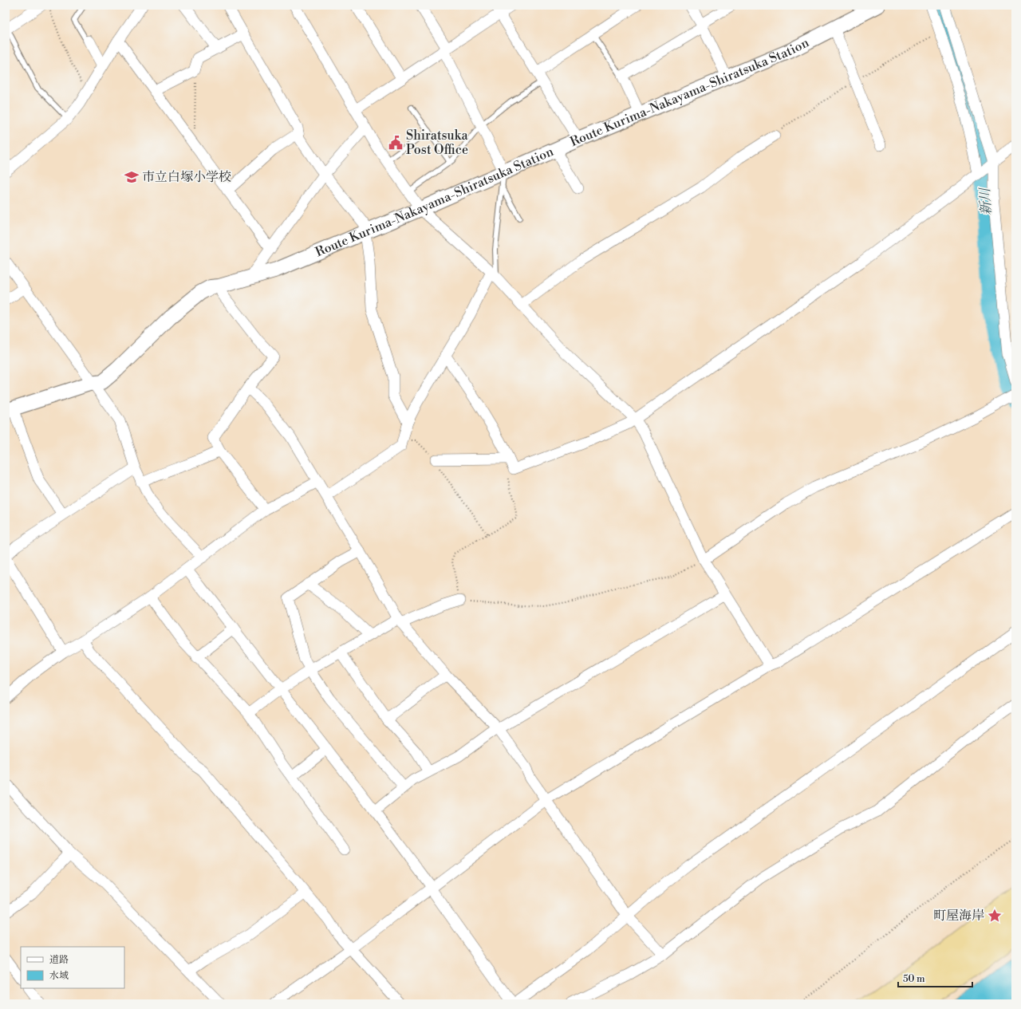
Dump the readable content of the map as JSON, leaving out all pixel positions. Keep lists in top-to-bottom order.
{
  "streets": {
    "main road": ["Route Kurima-Nakayama-Shiratsuka Station"]
  },
  "water": ["新川"],
  "places": {
    "public building": ["Shiratsuka Post Office"],
    "school or university": ["市立白塚小学校"],
    "place": ["町屋海岸"]
  },
  "legend": ["道路", "水域"],
  "scale_bar": "50 m"
}
